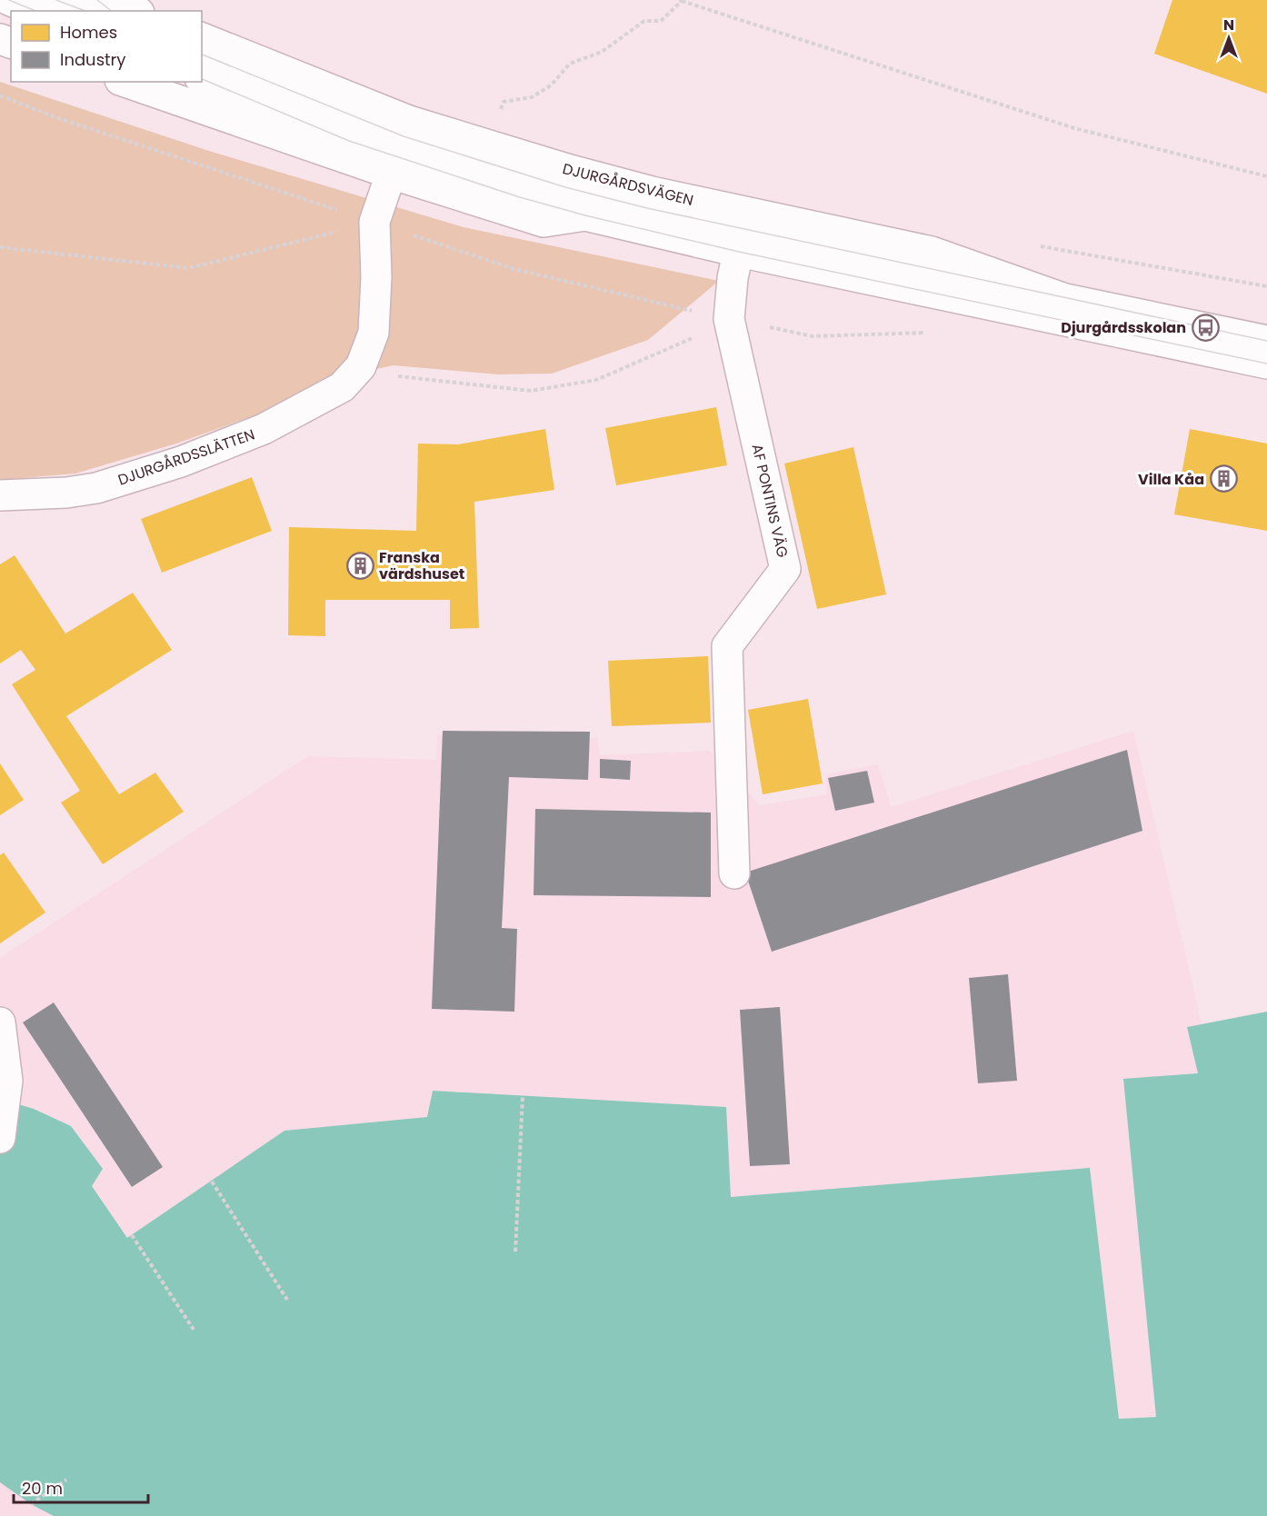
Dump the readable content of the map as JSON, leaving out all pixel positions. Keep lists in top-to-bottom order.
{
  "streets": {
    "street": ["DJURGÅRDSVÄGEN", "DJURGÅRDSSLÄTTEN", "AF PONTINS VÄG"]
  },
  "crossings": [
    ["DJURGÅRDSVÄGEN", "DJURGÅRDSSLÄTTEN"],
    ["DJURGÅRDSVÄGEN", "AF PONTINS VÄG"]
  ],
  "places": {
    "bus stop": ["Djurgårdsskolan"],
    "building": ["Villa Kåa", "Franska värdshuset"]
  },
  "legend": ["Homes", "Industry"],
  "scale_bar": "20 m",
  "north": "top"
}
